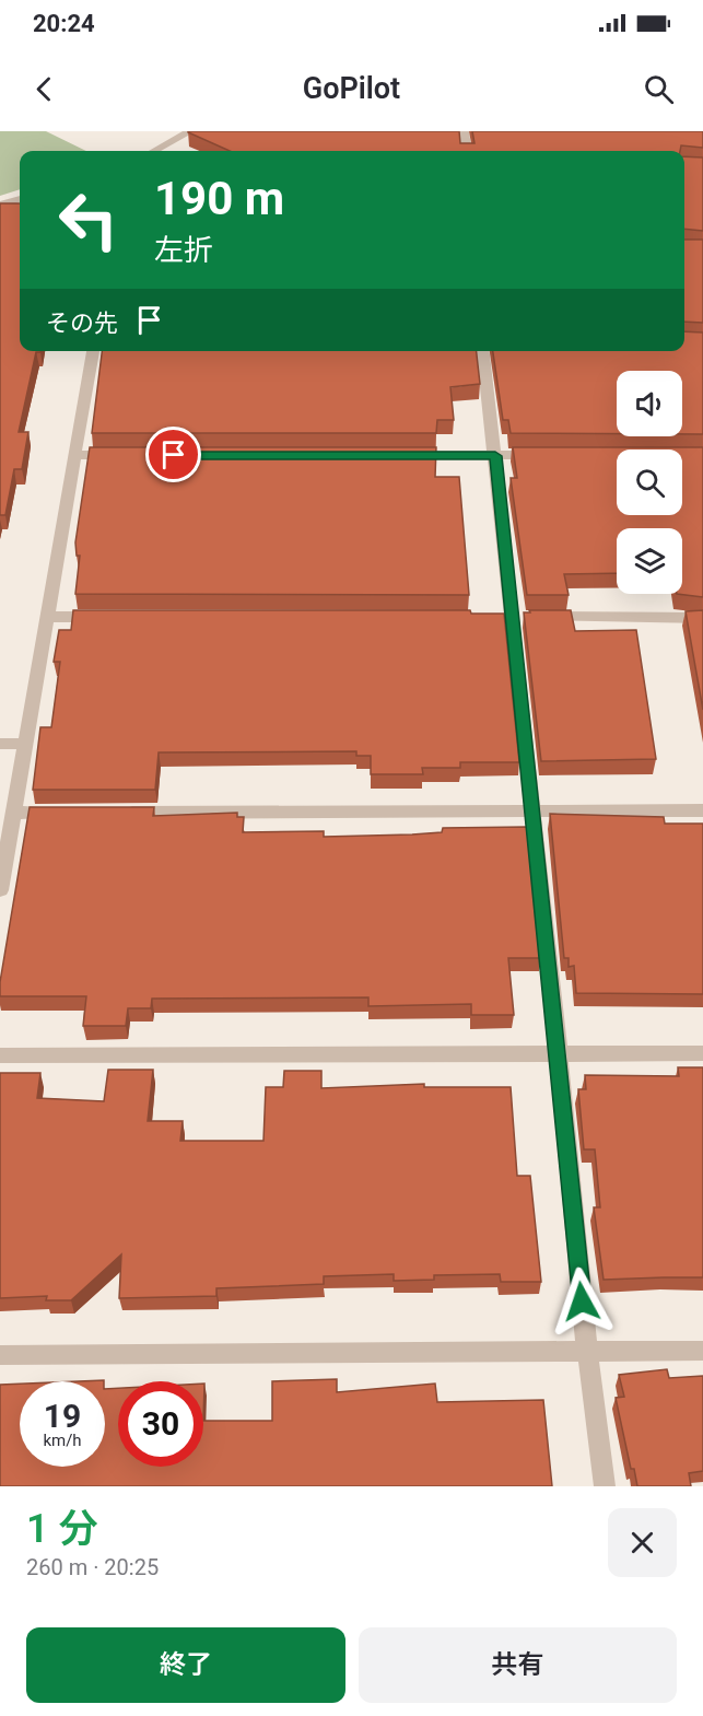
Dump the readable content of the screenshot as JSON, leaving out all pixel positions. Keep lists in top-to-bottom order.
{
  "page": {
    "status": "20:24",
    "header": "GoPilot",
    "turn": ["190 m", "左折"],
    "then": "その先",
    "speed": "19 km/h",
    "limit": "30",
    "heading": ["1 分", "260 m · 20:25"],
    "buttons": ["終了", "共有"]
  }
}
